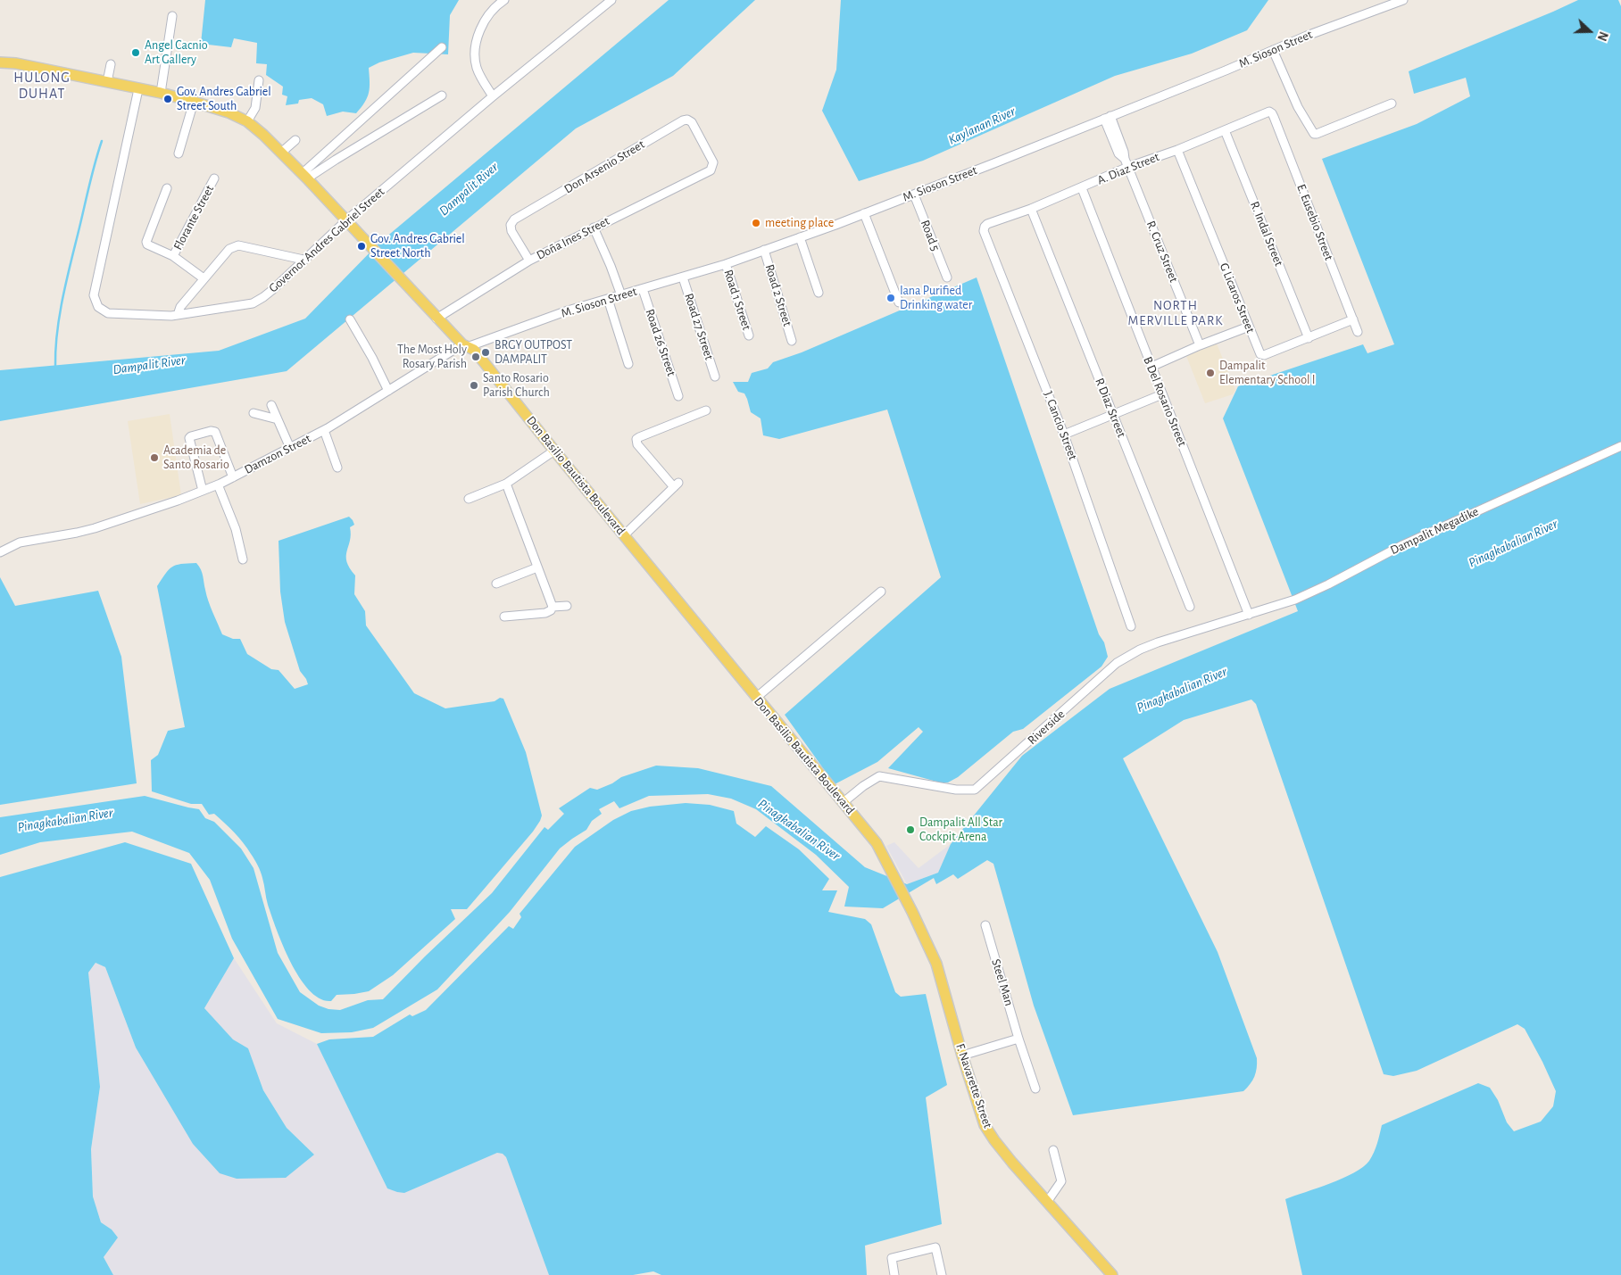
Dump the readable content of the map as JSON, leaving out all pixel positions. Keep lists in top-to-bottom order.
{
  "streets": {
    "main road": ["Don Basilio Bautista Boulevard", "F. Navarette Street"],
    "street": [
      "M. Sioson Street",
      "Don Arsenio Street",
      "A. Diaz Street",
      "Florante Street",
      "E. Eusebio Street",
      "R. Indal Street",
      "Road 5",
      "Doña Ines Street",
      "Governor Andres Gabriel Street",
      "R. Cruz Street",
      "Road 2 Street",
      "G Licaros Street",
      "Road 1 Street",
      "Road 27 Street",
      "Road 26 Street",
      "B Del Rosario Street",
      "R Diaz Street",
      "J. Cancio Street",
      "Damzon Street",
      "Dampalit Megadike",
      "Riverside",
      "Steel Man"
    ]
  },
  "crossings": [
    ["M. Sioson Street", "Road 5"],
    ["M. Sioson Street", "R. Cruz Street"],
    ["M. Sioson Street", "Road 2 Street"],
    ["M. Sioson Street", "Road 1 Street"],
    ["M. Sioson Street", "Road 27 Street"],
    ["M. Sioson Street", "Road 26 Street"],
    ["M. Sioson Street", "Damzon Street"],
    ["M. Sioson Street", "Don Basilio Bautista Boulevard"],
    ["Don Arsenio Street", "Doña Ines Street"],
    ["A. Diaz Street", "E. Eusebio Street"],
    ["A. Diaz Street", "R. Indal Street"],
    ["A. Diaz Street", "R. Cruz Street"],
    ["A. Diaz Street", "G Licaros Street"],
    ["A. Diaz Street", "B Del Rosario Street"],
    ["A. Diaz Street", "R Diaz Street"],
    ["A. Diaz Street", "J. Cancio Street"],
    ["E. Eusebio Street", "G Licaros Street"],
    ["R. Indal Street", "G Licaros Street"],
    ["Doña Ines Street", "Don Basilio Bautista Boulevard"],
    ["Governor Andres Gabriel Street", "Don Basilio Bautista Boulevard"],
    ["B Del Rosario Street", "Dampalit Megadike"],
    ["B Del Rosario Street", "Riverside"],
    ["Damzon Street", "Don Basilio Bautista Boulevard"],
    ["Don Basilio Bautista Boulevard", "Riverside"],
    ["Don Basilio Bautista Boulevard", "F. Navarette Street"],
    ["Dampalit Megadike", "Riverside"]
  ],
  "districts": ["HULONG DUHAT", "NORTH MERVILLE PARK"],
  "water": ["Kaylanan River", "Dampalit River", "Pinagkabalian River"],
  "places": [
    "Angel Cacnio Art Gallery",
    "Gov. Andres Gabriel Street South",
    "meeting place",
    "Gov. Andres Gabriel Street North",
    "Iana Purified Drinking water",
    "BRGY OUTPOST DAMPALIT",
    "The Most Holy Rosary Parish",
    "Dampalit Elementary School I",
    "Santo Rosario Parish Church",
    "Academia de Santo Rosario",
    "Dampalit All Star Cockpit Arena"
  ],
  "north": "right"
}
